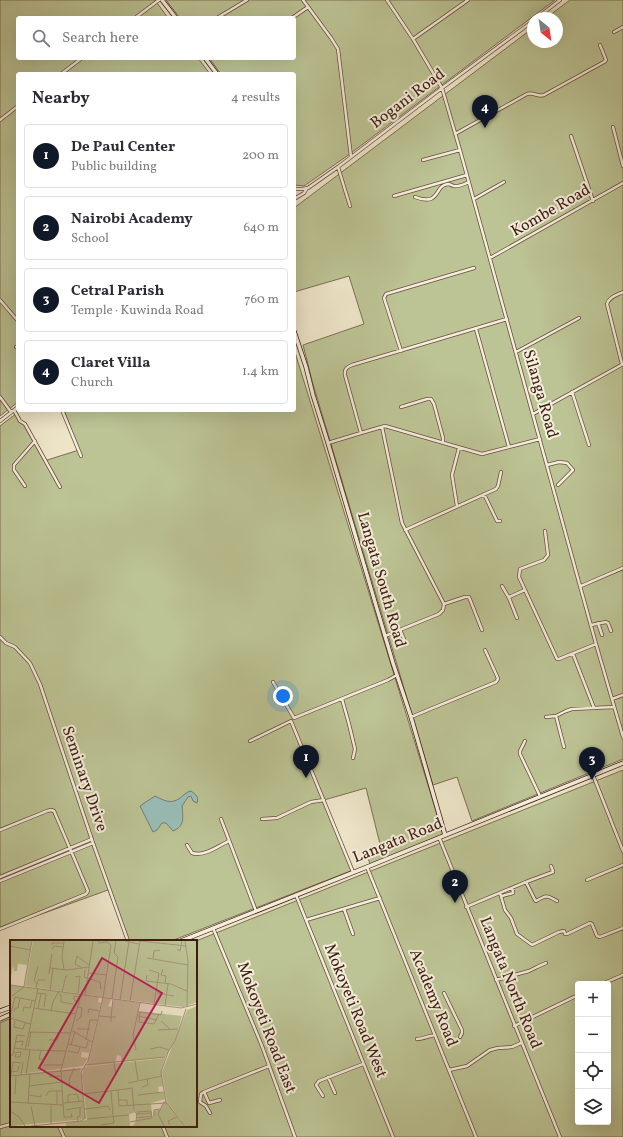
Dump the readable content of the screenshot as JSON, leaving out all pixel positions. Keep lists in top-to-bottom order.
{
  "streets": {
    "street": [
      "Bogani Road",
      "Kombe Road",
      "Silanga Road",
      "Langata South Road",
      "Seminary Drive",
      "Langata Road",
      "Langata North Road",
      "Academy Road",
      "Mokoyeti Road West",
      "Mokoyeti Road East"
    ]
  },
  "crossings": [
    ["Bogani Road", "Silanga Road"],
    ["Kombe Road", "Silanga Road"],
    ["Langata South Road", "Langata Road"],
    ["Langata Road", "Langata North Road"],
    ["Langata Road", "Academy Road"],
    ["Langata Road", "Mokoyeti Road West"],
    ["Langata Road", "Mokoyeti Road East"]
  ],
  "north": "bottom right",
  "page": {
    "search": "Search here",
    "heading": ["Nearby", "4 results"],
    "pins": [
      "4",
      "1",
      "3",
      "2"
    ],
    "list": [
      {
        "mark": "1",
        "name": "De Paul Center",
        "note": "Public building",
        "value": "200 m"
      },
      {
        "mark": "2",
        "name": "Nairobi Academy",
        "note": "School",
        "value": "640 m"
      },
      {
        "mark": "3",
        "name": "Cetral Parish",
        "note": "Temple · Kuwinda Road",
        "value": "760 m"
      },
      {
        "mark": "4",
        "name": "Claret Villa",
        "note": "Church",
        "value": "1.4 km"
      }
    ],
    "map_buttons": ["+", "−"]
  }
}
